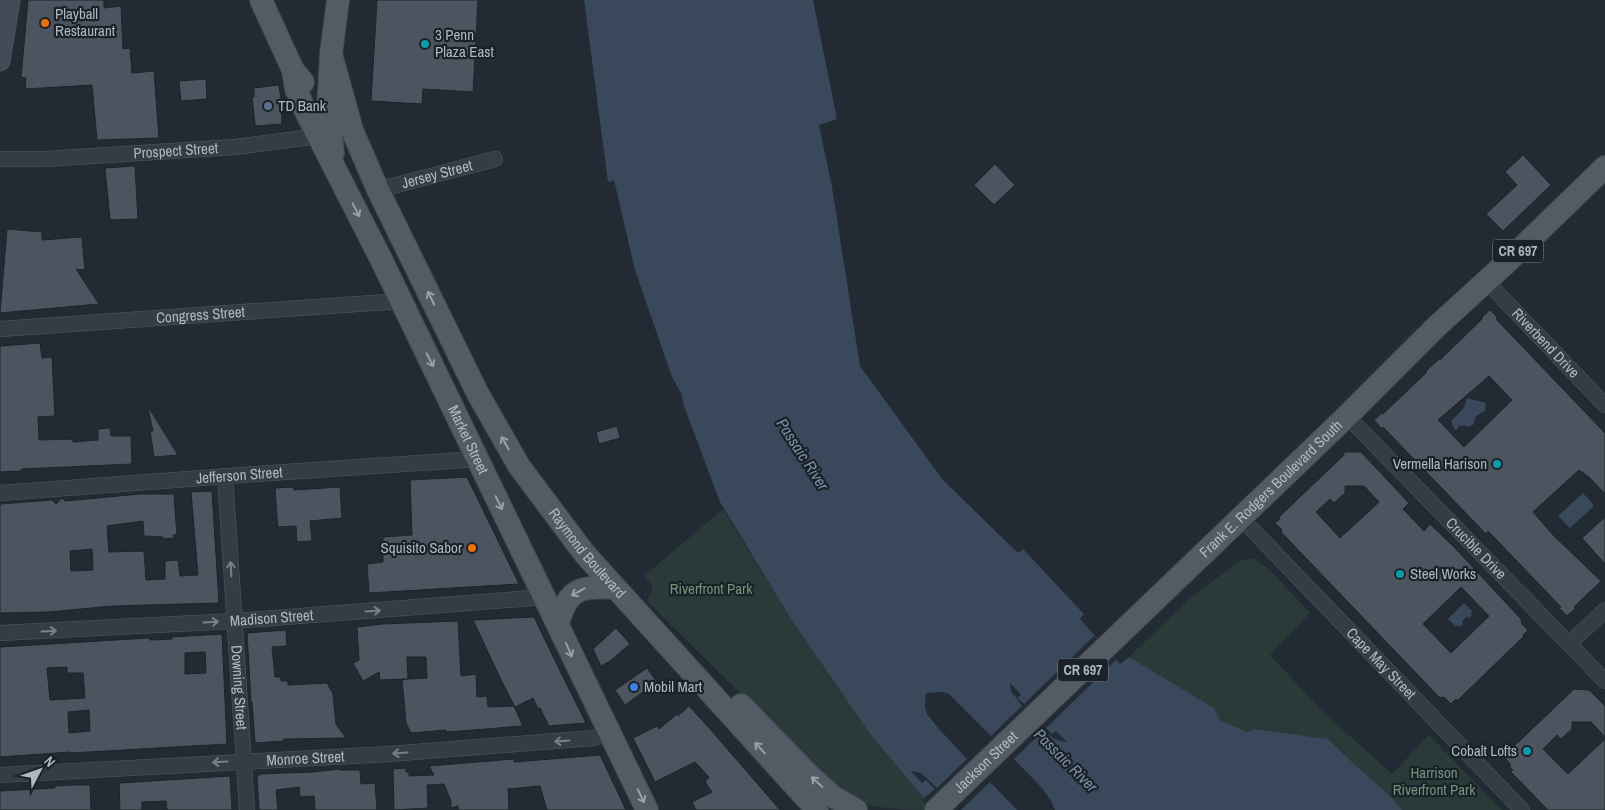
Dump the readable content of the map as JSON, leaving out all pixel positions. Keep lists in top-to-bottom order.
{
  "streets": {
    "main road": [
      "CR 697",
      "Market Street",
      "Frank E. Rodgers Boulevard South",
      "Raymond Boulevard",
      "Jackson Street"
    ],
    "street": [
      "Prospect Street",
      "Jersey Street",
      "Congress Street",
      "Riverbend Drive",
      "Jefferson Street",
      "Crucible Drive",
      "Madison Street",
      "Cape May Street",
      "Downing Street",
      "Monroe Street"
    ]
  },
  "crossings": [
    ["Prospect Street", "Market Street"],
    ["Jersey Street", "Raymond Boulevard"],
    ["CR 697", "Riverbend Drive"],
    ["CR 697", "Frank E. Rodgers Boulevard South"],
    ["Congress Street", "Market Street"],
    ["Riverbend Drive", "Frank E. Rodgers Boulevard South"],
    ["Market Street", "Jefferson Street"],
    ["Market Street", "Madison Street"],
    ["Market Street", "Monroe Street"],
    ["Jefferson Street", "Downing Street"],
    ["Frank E. Rodgers Boulevard South", "Crucible Drive"],
    ["Frank E. Rodgers Boulevard South", "Cape May Street"],
    ["Frank E. Rodgers Boulevard South", "Jackson Street"],
    ["Madison Street", "Downing Street"],
    ["Downing Street", "Monroe Street"]
  ],
  "one_way": ["Madison Street", "Downing Street", "Monroe Street"],
  "water": ["Passaic River"],
  "parks": ["Riverfront Park", "Harrison Riverfront Park"],
  "places": [
    "Playball Restaurant",
    "3 Penn Plaza East",
    "TD Bank",
    "Vermella Harison",
    "Squisito Sabor",
    "Steel Works",
    "Mobil Mart",
    "Cobalt Lofts"
  ],
  "north": "top right"
}
